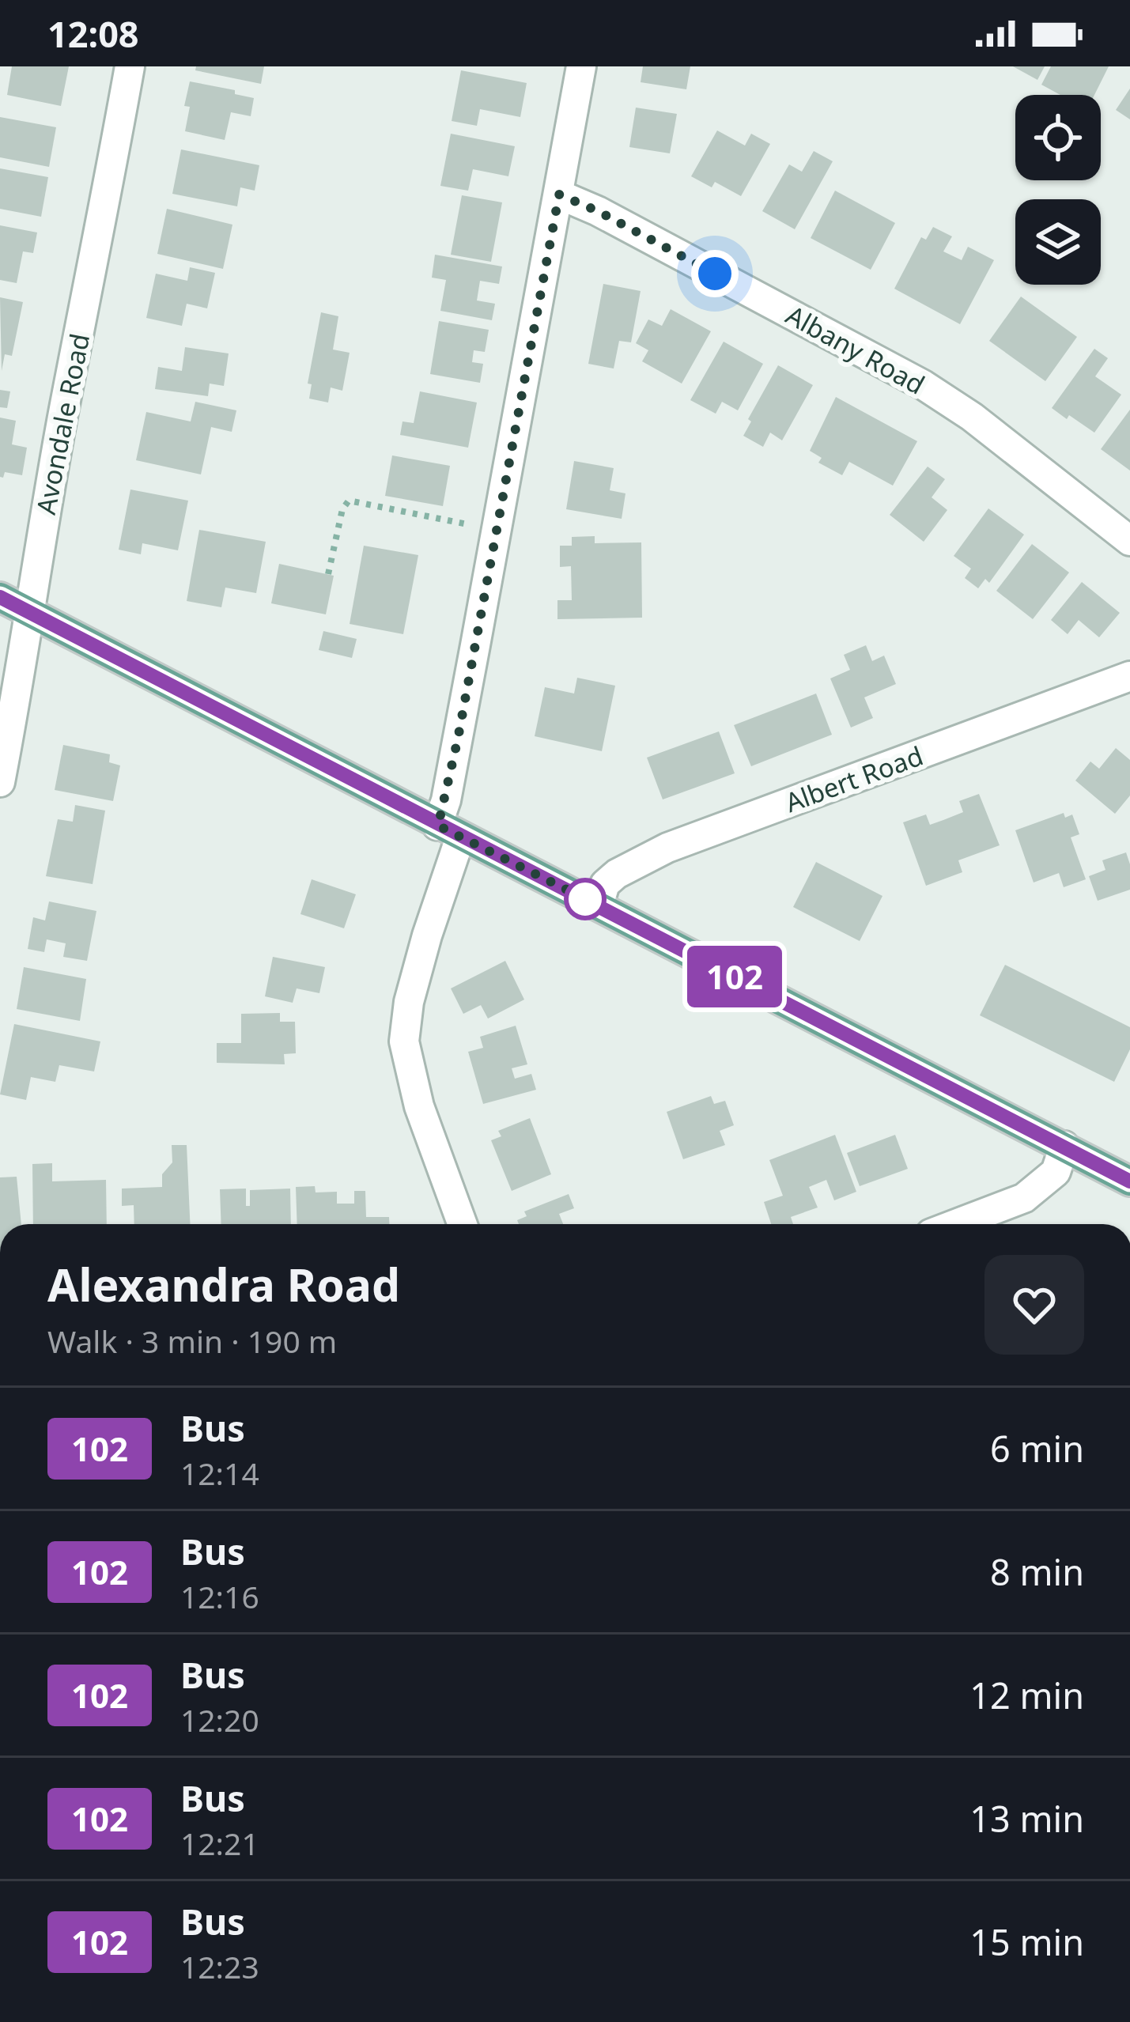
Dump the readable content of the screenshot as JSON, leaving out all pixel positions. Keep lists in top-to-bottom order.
{
  "streets": {
    "street": ["Albany Road", "Avondale Road", "Albert Road"]
  },
  "lines": ["bus line 102"],
  "page": {
    "status": "12:08",
    "on_map": "102",
    "heading": ["Alexandra Road", "Walk · 3 min · 190 m"],
    "list": [
      {
        "mark": "102",
        "name": "Bus",
        "note": "12:14",
        "value": "6 min"
      },
      {
        "mark": "102",
        "name": "Bus",
        "note": "12:16",
        "value": "8 min"
      },
      {
        "mark": "102",
        "name": "Bus",
        "note": "12:20",
        "value": "12 min"
      },
      {
        "mark": "102",
        "name": "Bus",
        "note": "12:21",
        "value": "13 min"
      },
      {
        "mark": "102",
        "name": "Bus",
        "note": "12:23",
        "value": "15 min"
      }
    ]
  }
}
